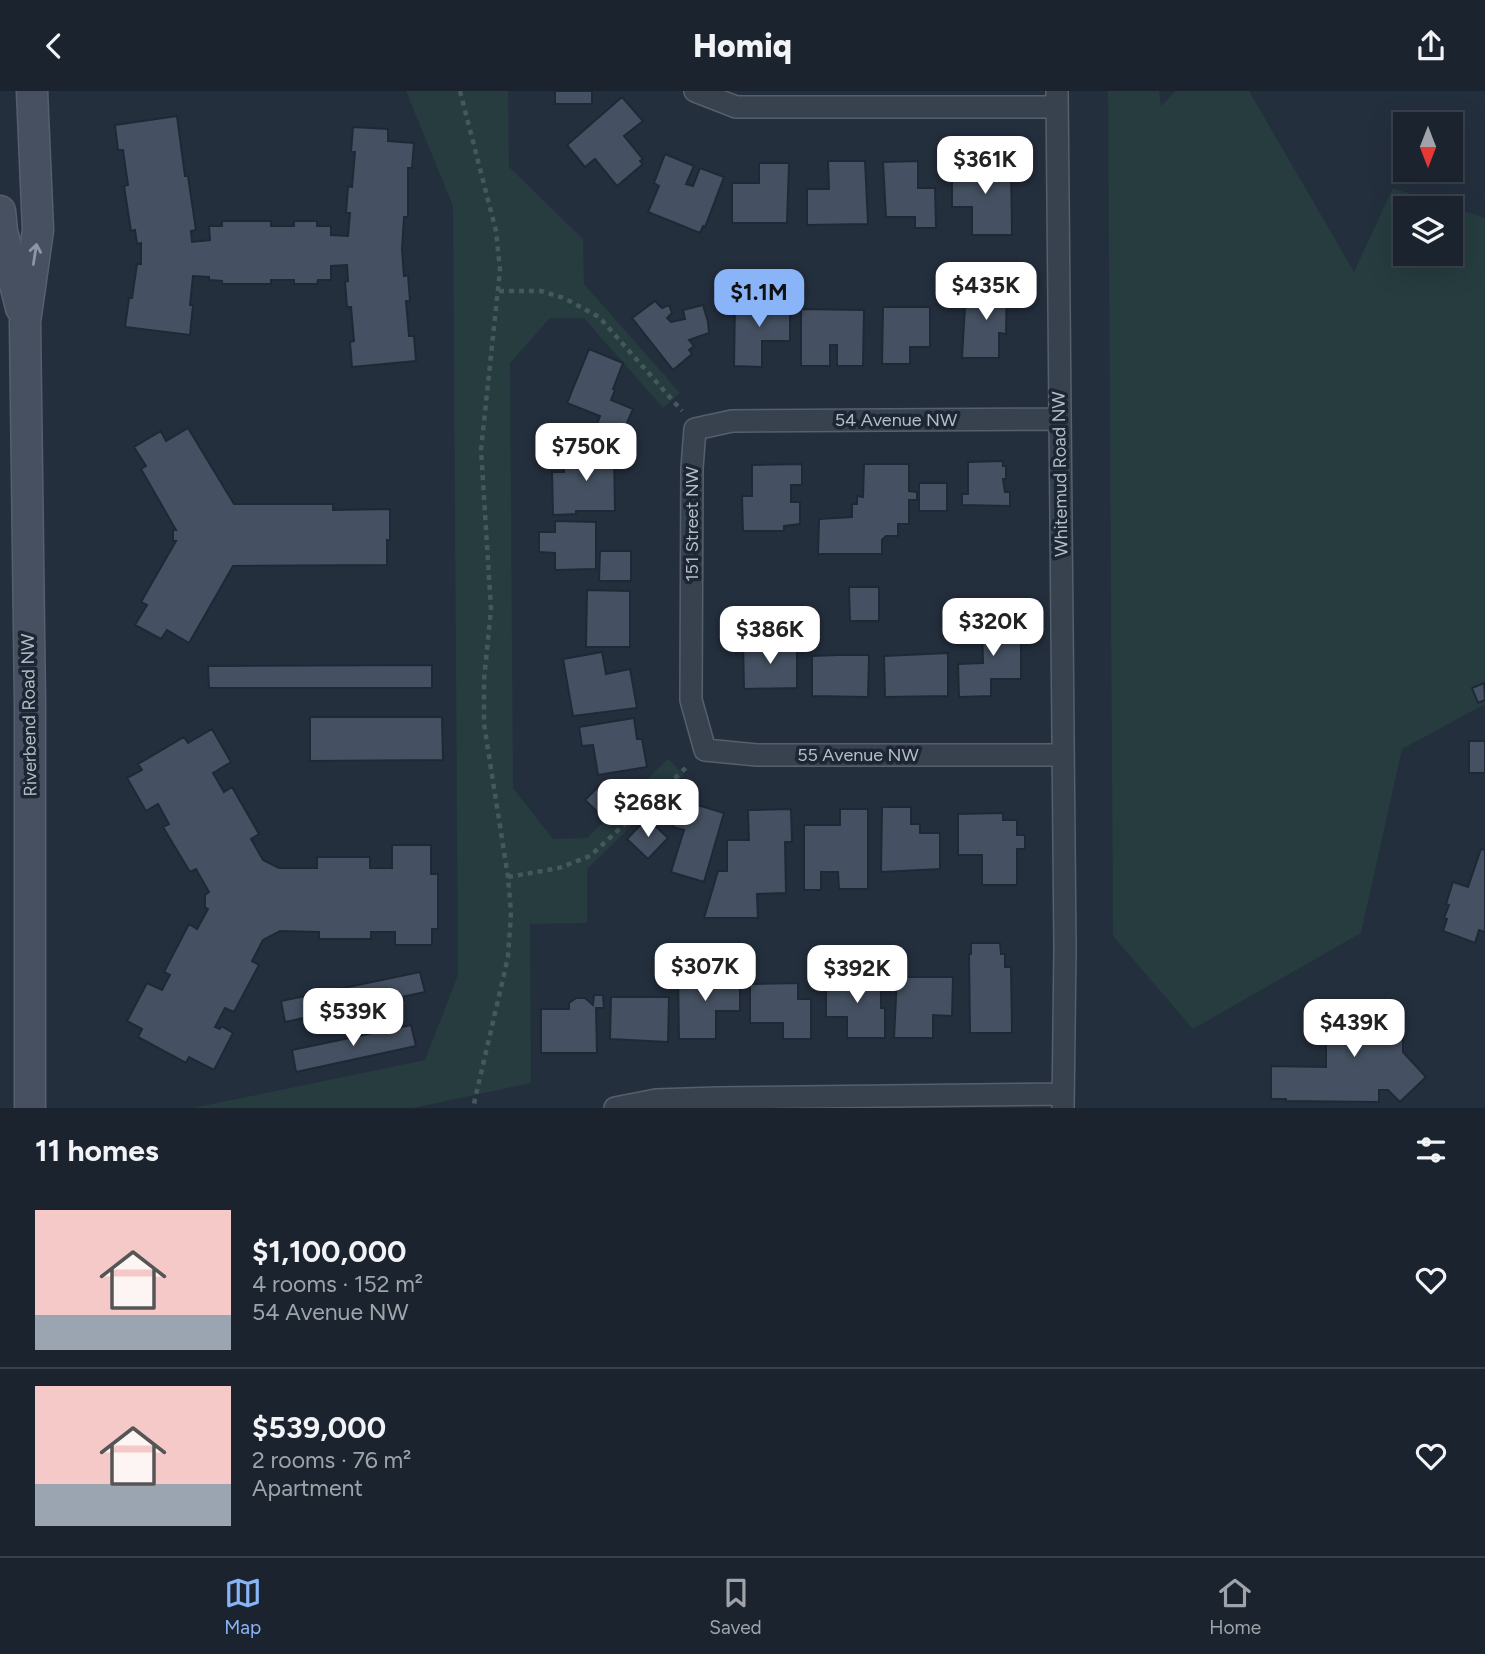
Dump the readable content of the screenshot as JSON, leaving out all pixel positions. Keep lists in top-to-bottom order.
{
  "streets": {
    "street": [
      "54 Avenue NW",
      "Whitemud Road NW",
      "151 Street NW",
      "Riverbend Road NW",
      "55 Avenue NW"
    ]
  },
  "crossings": [
    ["54 Avenue NW", "Whitemud Road NW"],
    ["54 Avenue NW", "151 Street NW"],
    ["Whitemud Road NW", "55 Avenue NW"],
    ["151 Street NW", "55 Avenue NW"]
  ],
  "north": "bottom",
  "page": {
    "header": "Homiq",
    "price": [
      "$361K",
      "$435K",
      "$1.1M",
      "$750K",
      "$320K",
      "$386K",
      "$268K",
      "$307K",
      "$392K",
      "$539K",
      "$439K"
    ],
    "heading": "11 homes",
    "list": [
      {
        "name": "$1,100,000",
        "note": "4 rooms · 152 m² · 54 Avenue NW"
      },
      {
        "name": "$539,000",
        "note": "2 rooms · 76 m² · Apartment"
      }
    ],
    "tabs": ["Map", "Saved", "Home"]
  }
}
